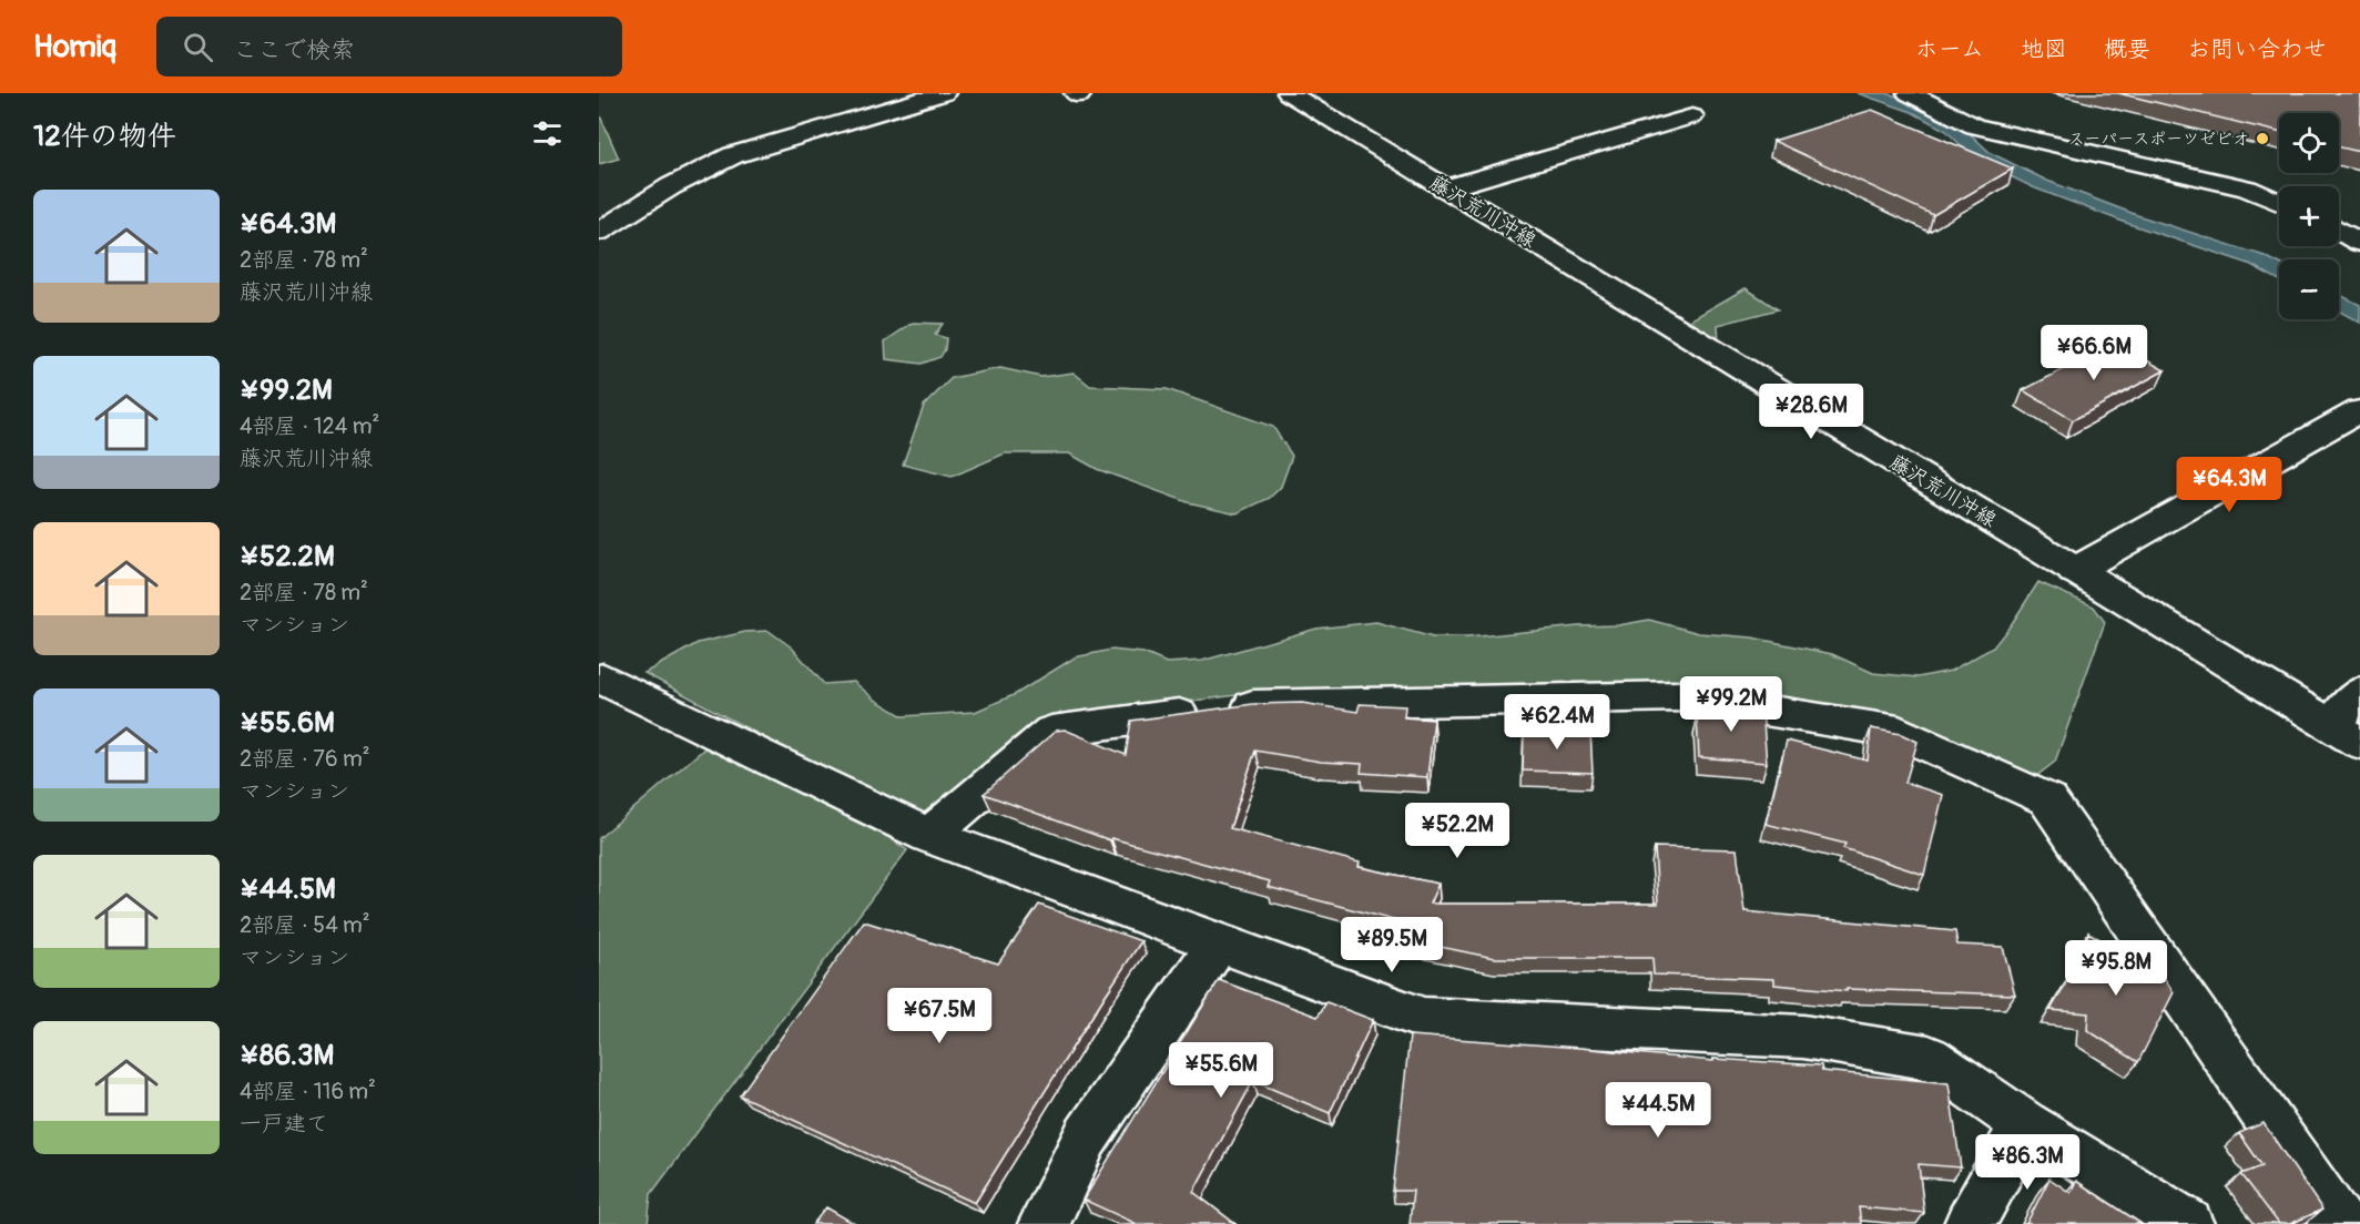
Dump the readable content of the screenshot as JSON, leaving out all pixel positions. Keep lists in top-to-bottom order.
{
  "streets": {
    "street": ["藤沢荒川沖線"]
  },
  "places": ["スーパースポーツゼビオ"],
  "page": {
    "header": "Homiq",
    "search": "ここで検索",
    "nav": [
      "ホーム",
      "地図",
      "概要",
      "お問い合わせ"
    ],
    "heading": "12件の物件",
    "map_buttons": ["+", "−"],
    "list": [
      {
        "name": "¥64.3M",
        "note": "2部屋 · 78 m² · 藤沢荒川沖線"
      },
      {
        "name": "¥99.2M",
        "note": "4部屋 · 124 m² · 藤沢荒川沖線"
      },
      {
        "name": "¥52.2M",
        "note": "2部屋 · 78 m² · マンション"
      },
      {
        "name": "¥55.6M",
        "note": "2部屋 · 76 m² · マンション"
      },
      {
        "name": "¥44.5M",
        "note": "2部屋 · 54 m² · マンション"
      },
      {
        "name": "¥86.3M",
        "note": "4部屋 · 116 m² · 一戸建て"
      }
    ],
    "price": [
      "¥66.6M",
      "¥28.6M",
      "¥64.3M",
      "¥99.2M",
      "¥62.4M",
      "¥52.2M",
      "¥89.5M",
      "¥95.8M",
      "¥67.5M",
      "¥55.6M",
      "¥44.5M",
      "¥86.3M"
    ]
  }
}
